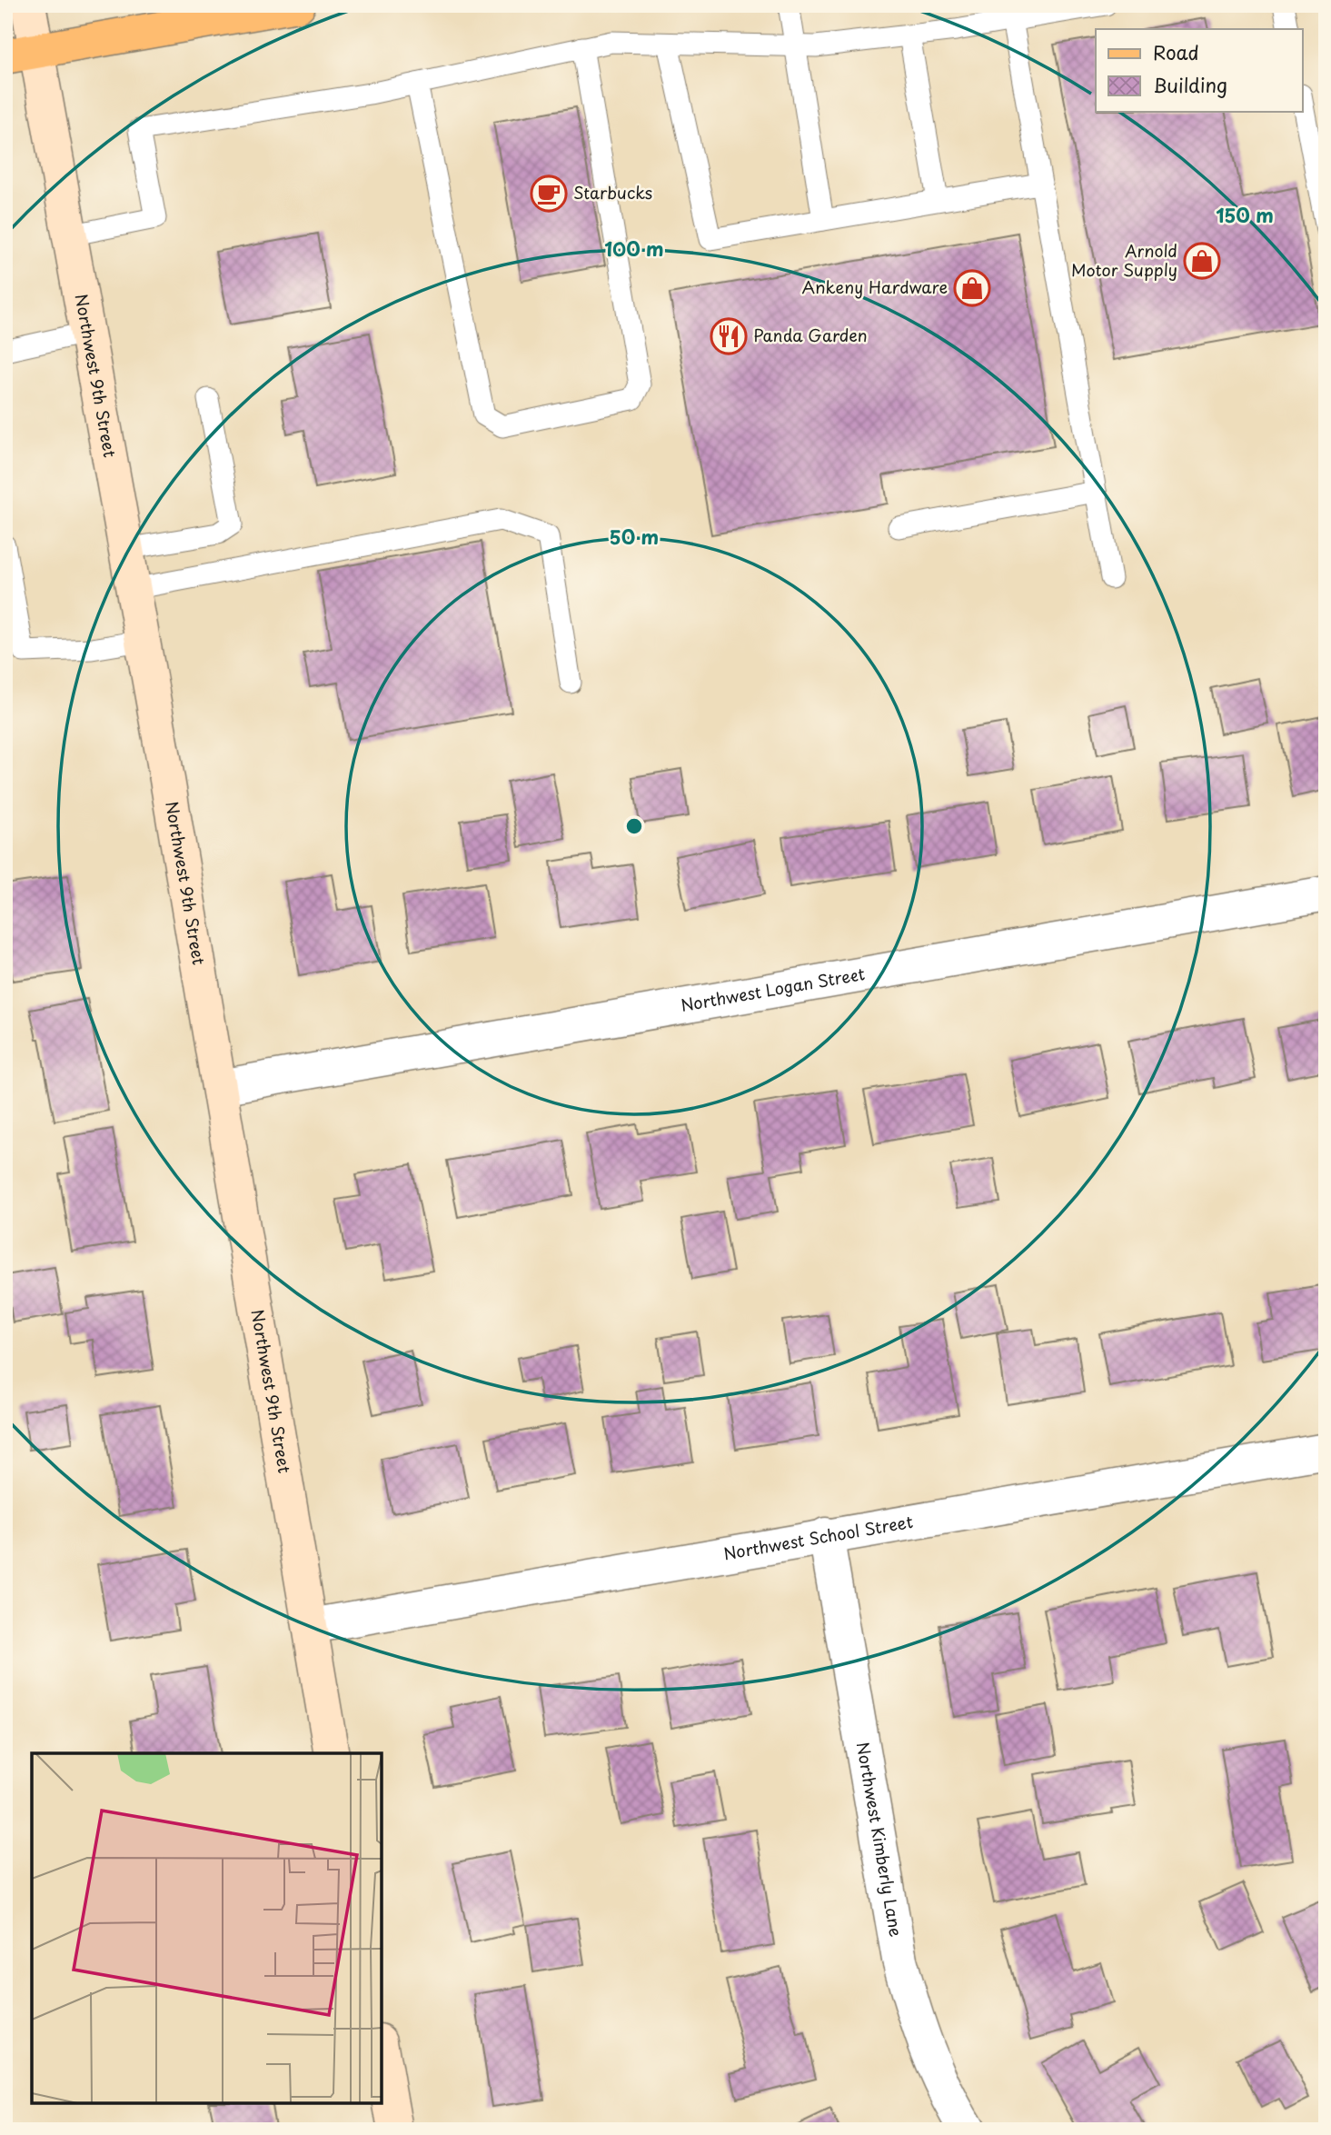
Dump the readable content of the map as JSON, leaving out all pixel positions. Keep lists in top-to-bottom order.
{
  "streets": {
    "street": [
      "Northwest 9th Street",
      "Northwest Logan Street",
      "Northwest School Street",
      "Northwest Kimberly Lane"
    ]
  },
  "crossings": [
    ["Northwest 9th Street", "Northwest Logan Street"],
    ["Northwest 9th Street", "Northwest School Street"],
    ["Northwest School Street", "Northwest Kimberly Lane"]
  ],
  "places": {
    "cafe": ["Starbucks"],
    "shop": ["Arnold Motor Supply", "Ankeny Hardware"],
    "restaurant": ["Panda Garden"]
  },
  "legend": ["Road", "Building"],
  "rings": ["150 m", "100 m", "50 m"]
}
